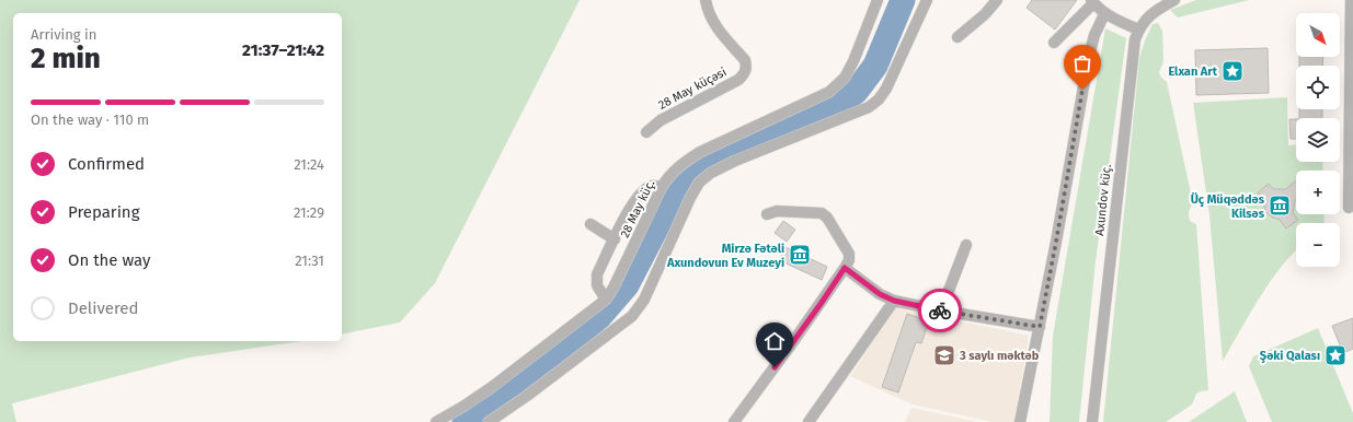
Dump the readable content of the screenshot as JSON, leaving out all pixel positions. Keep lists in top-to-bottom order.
{
  "streets": {
    "street": ["28 May küçəsi", "Axundov küç.", "28 May küç."]
  },
  "places": {
    "place": ["Elxan Art", "Şəki Qalası"],
    "museum": ["Üç Müqəddəs Kilsəs", "Mirzə Fətəli Axundovun Ev Muzeyi"],
    "school or university": ["3 saylı məktəb"]
  },
  "north": "bottom right",
  "page": {
    "map_buttons": ["+", "−"],
    "heading": ["2 min", "Arriving in", "21:37–21:42"],
    "bar": "On the way · 110 m",
    "list": [
      ["Confirmed", "21:24"],
      ["Preparing", "21:29"],
      ["On the way", "21:31"],
      "Delivered"
    ]
  }
}
